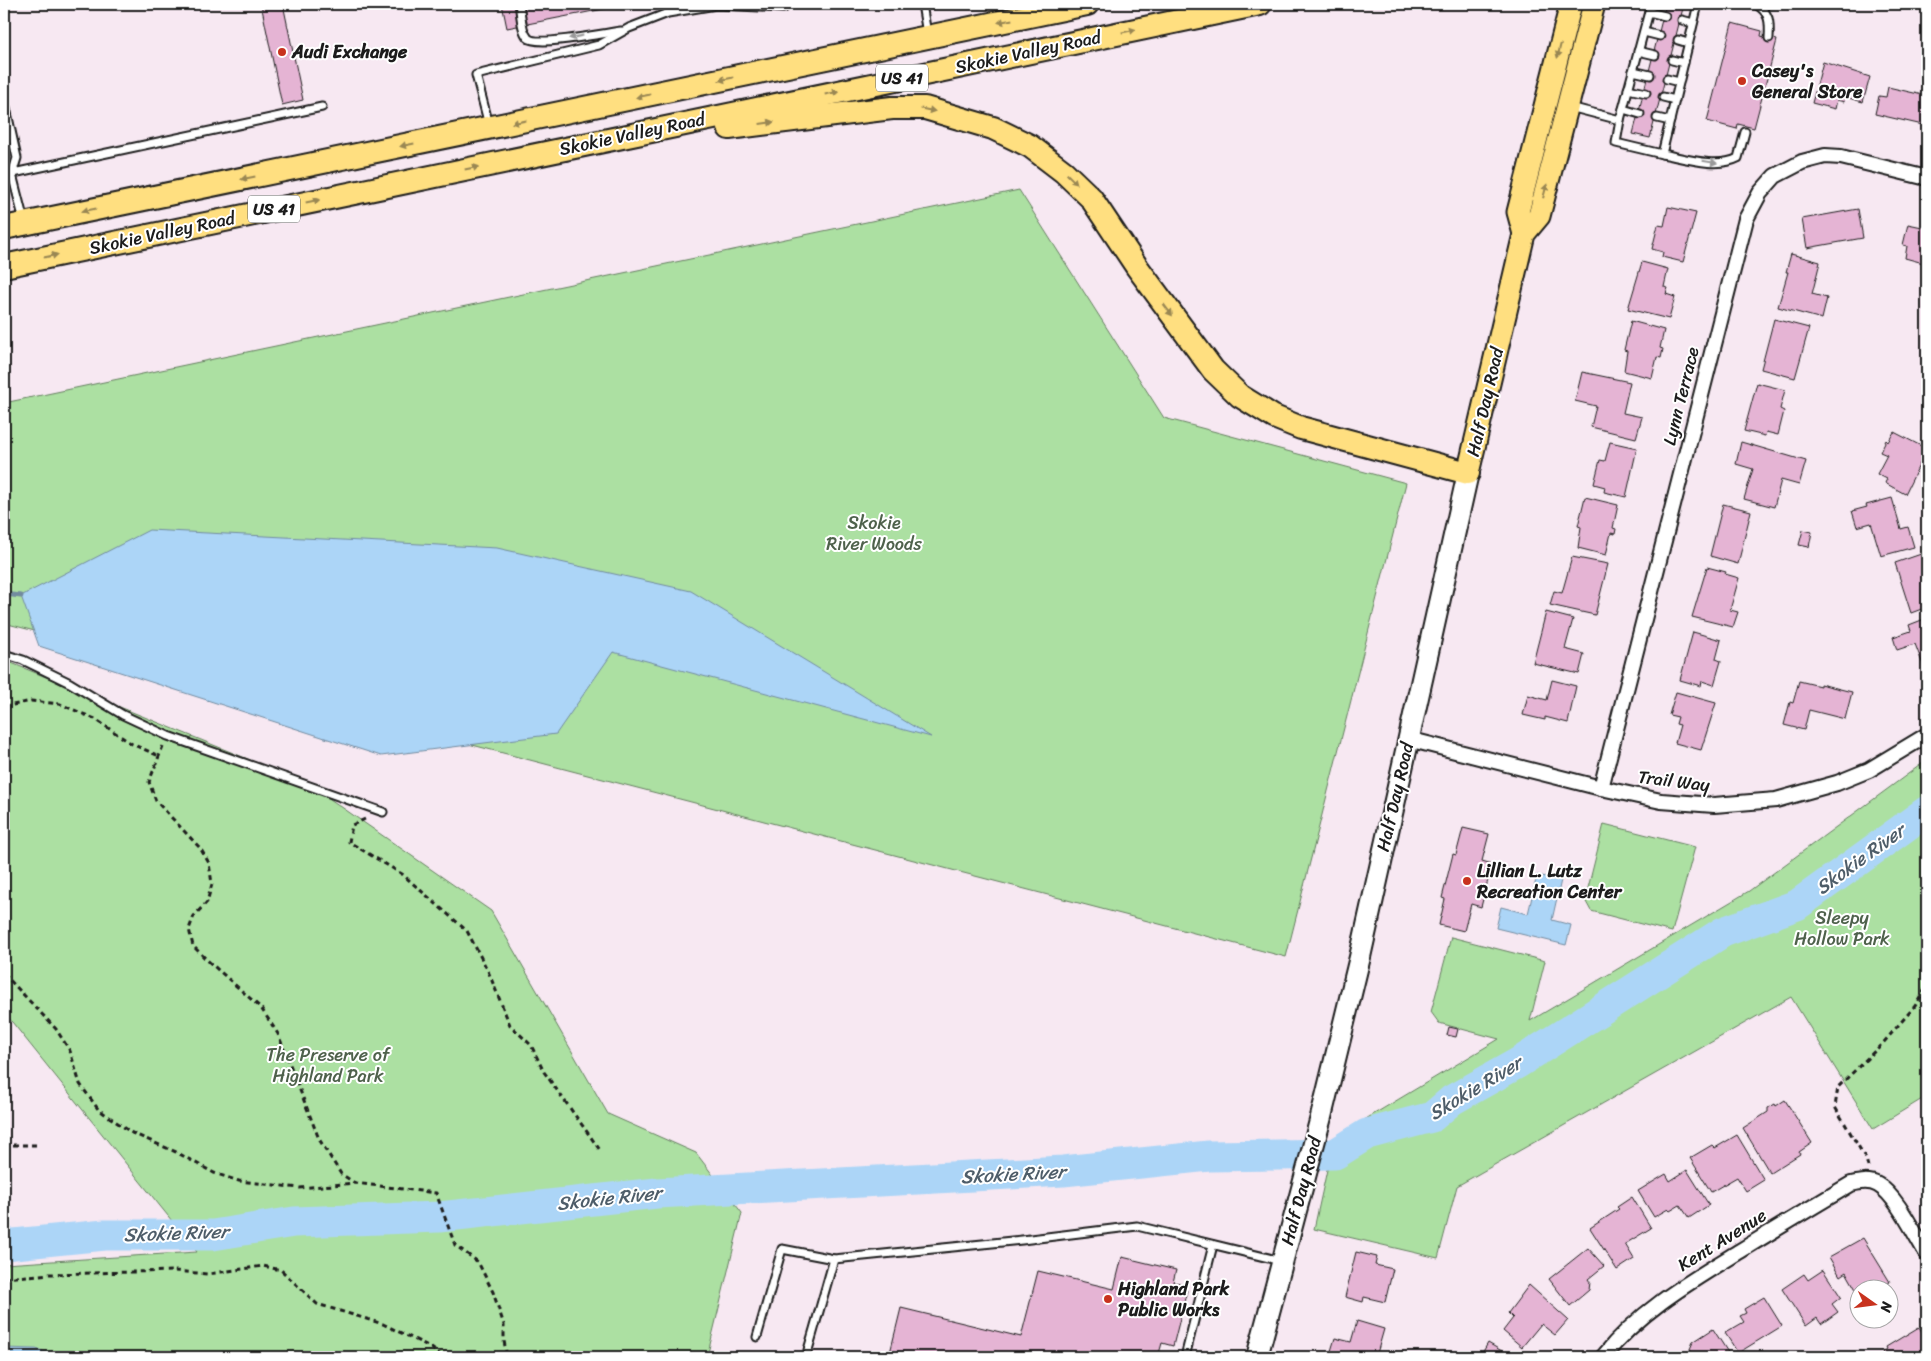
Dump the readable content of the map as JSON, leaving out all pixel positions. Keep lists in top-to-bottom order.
{
  "streets": {
    "highway": ["Skokie Valley Road", "US 41"],
    "main road": ["Half Day Road"],
    "street": ["Lynn Terrace", "Trail Way", "Kent Avenue"]
  },
  "crossings": [
    ["Lynn Terrace", "Trail Way"],
    ["Half Day Road", "Trail Way"]
  ],
  "water": ["Skokie River"],
  "parks": ["Skokie River Woods", "Sleepy Hollow Park", "The Preserve of Highland Park"],
  "places": [
    "Audi Exchange",
    "Casey's General Store",
    "Lillian L. Lutz Recreation Center",
    "Highland Park Public Works"
  ],
  "north": "right"
}
